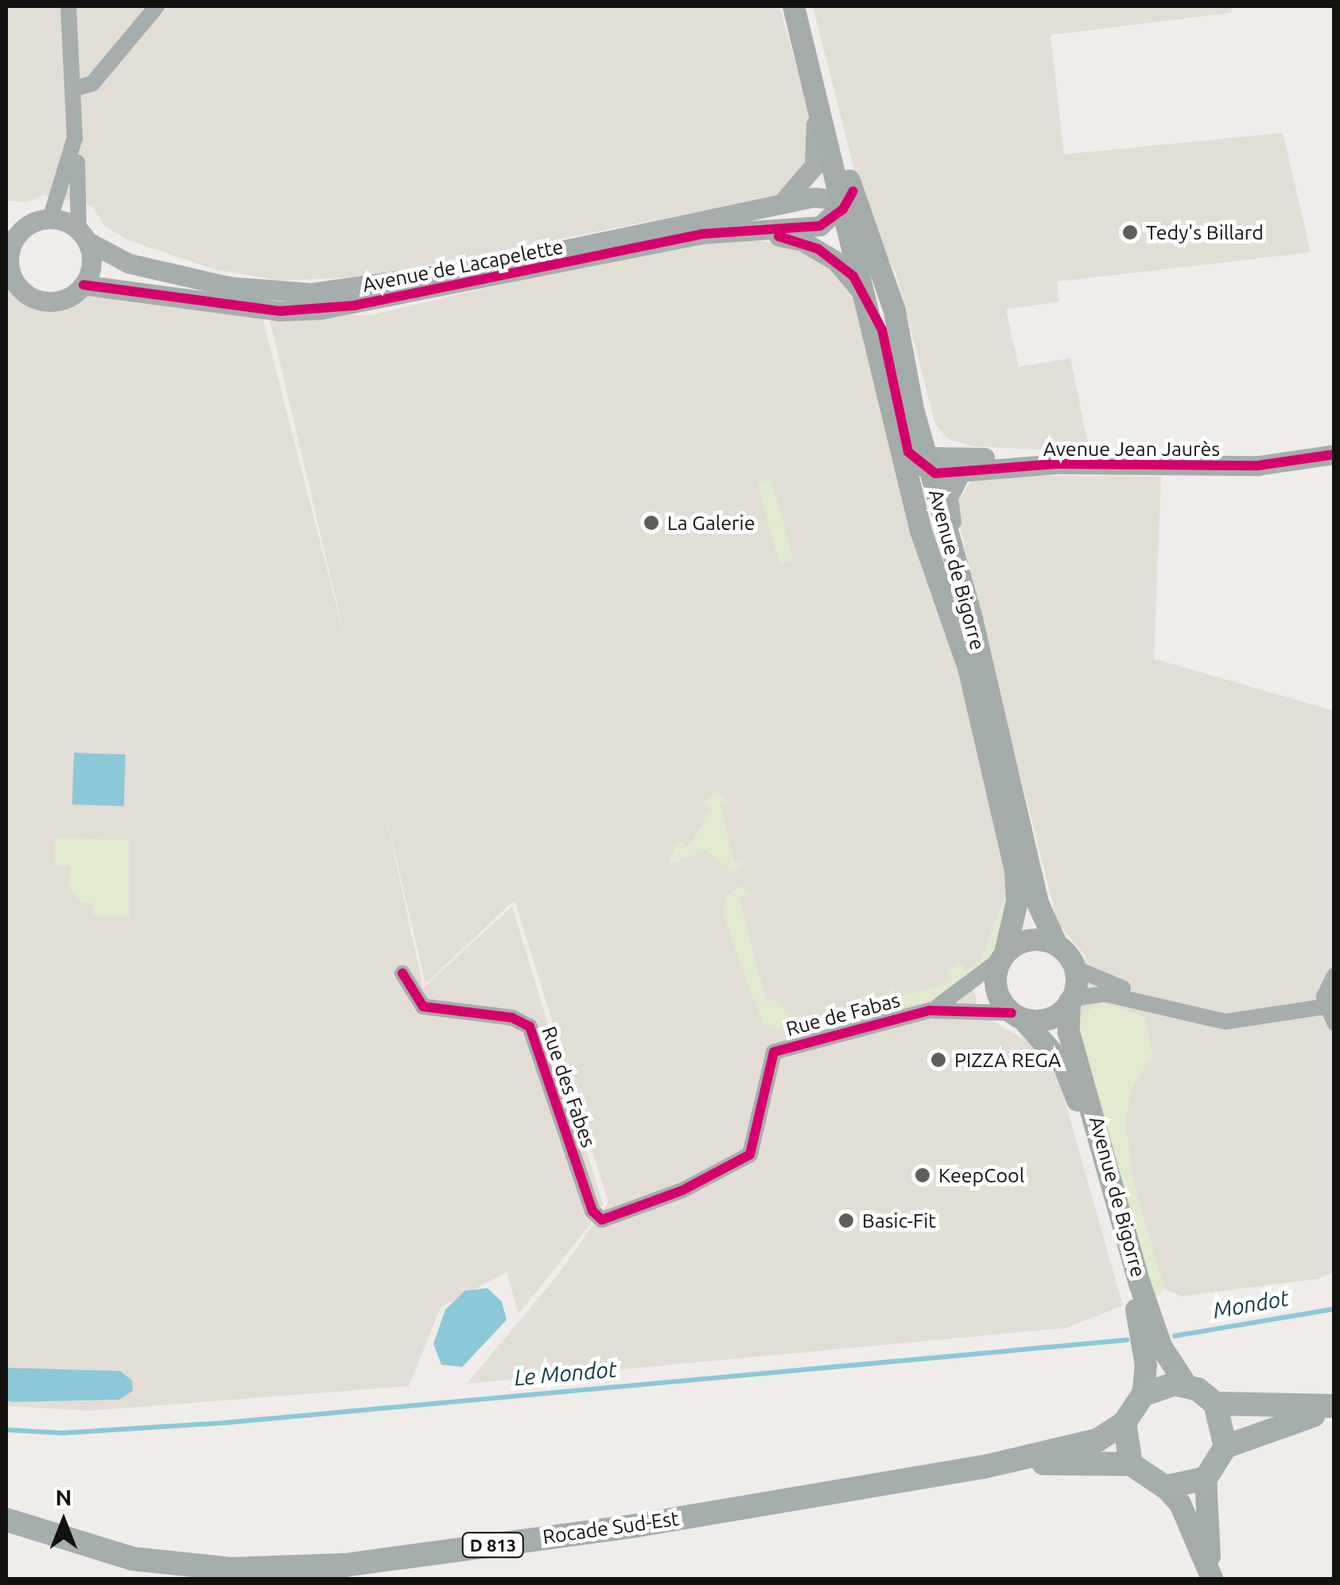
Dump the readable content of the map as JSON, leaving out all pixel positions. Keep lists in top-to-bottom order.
{
  "streets": {
    "main road": ["Avenue de Bigorre", "Rocade Sud-Est", "D 813"],
    "street": [
      "Avenue de Lacapelette",
      "Avenue Jean Jaurès",
      "Rue de Fabas",
      "Rue des Fabes"
    ]
  },
  "crossings": [
    ["Avenue de Lacapelette", "Avenue de Bigorre"],
    ["Avenue Jean Jaurès", "Avenue de Bigorre"],
    ["Avenue de Bigorre", "Rue de Fabas"],
    ["Avenue de Bigorre", "Rocade Sud-Est"],
    ["Rue de Fabas", "Rue des Fabes"]
  ],
  "water": ["Mondot", "Le Mondot"],
  "places": [
    "Tedy's Billard",
    "La Galerie",
    "PIZZA REGA",
    "KeepCool",
    "Basic-Fit"
  ],
  "north": "top"
}
